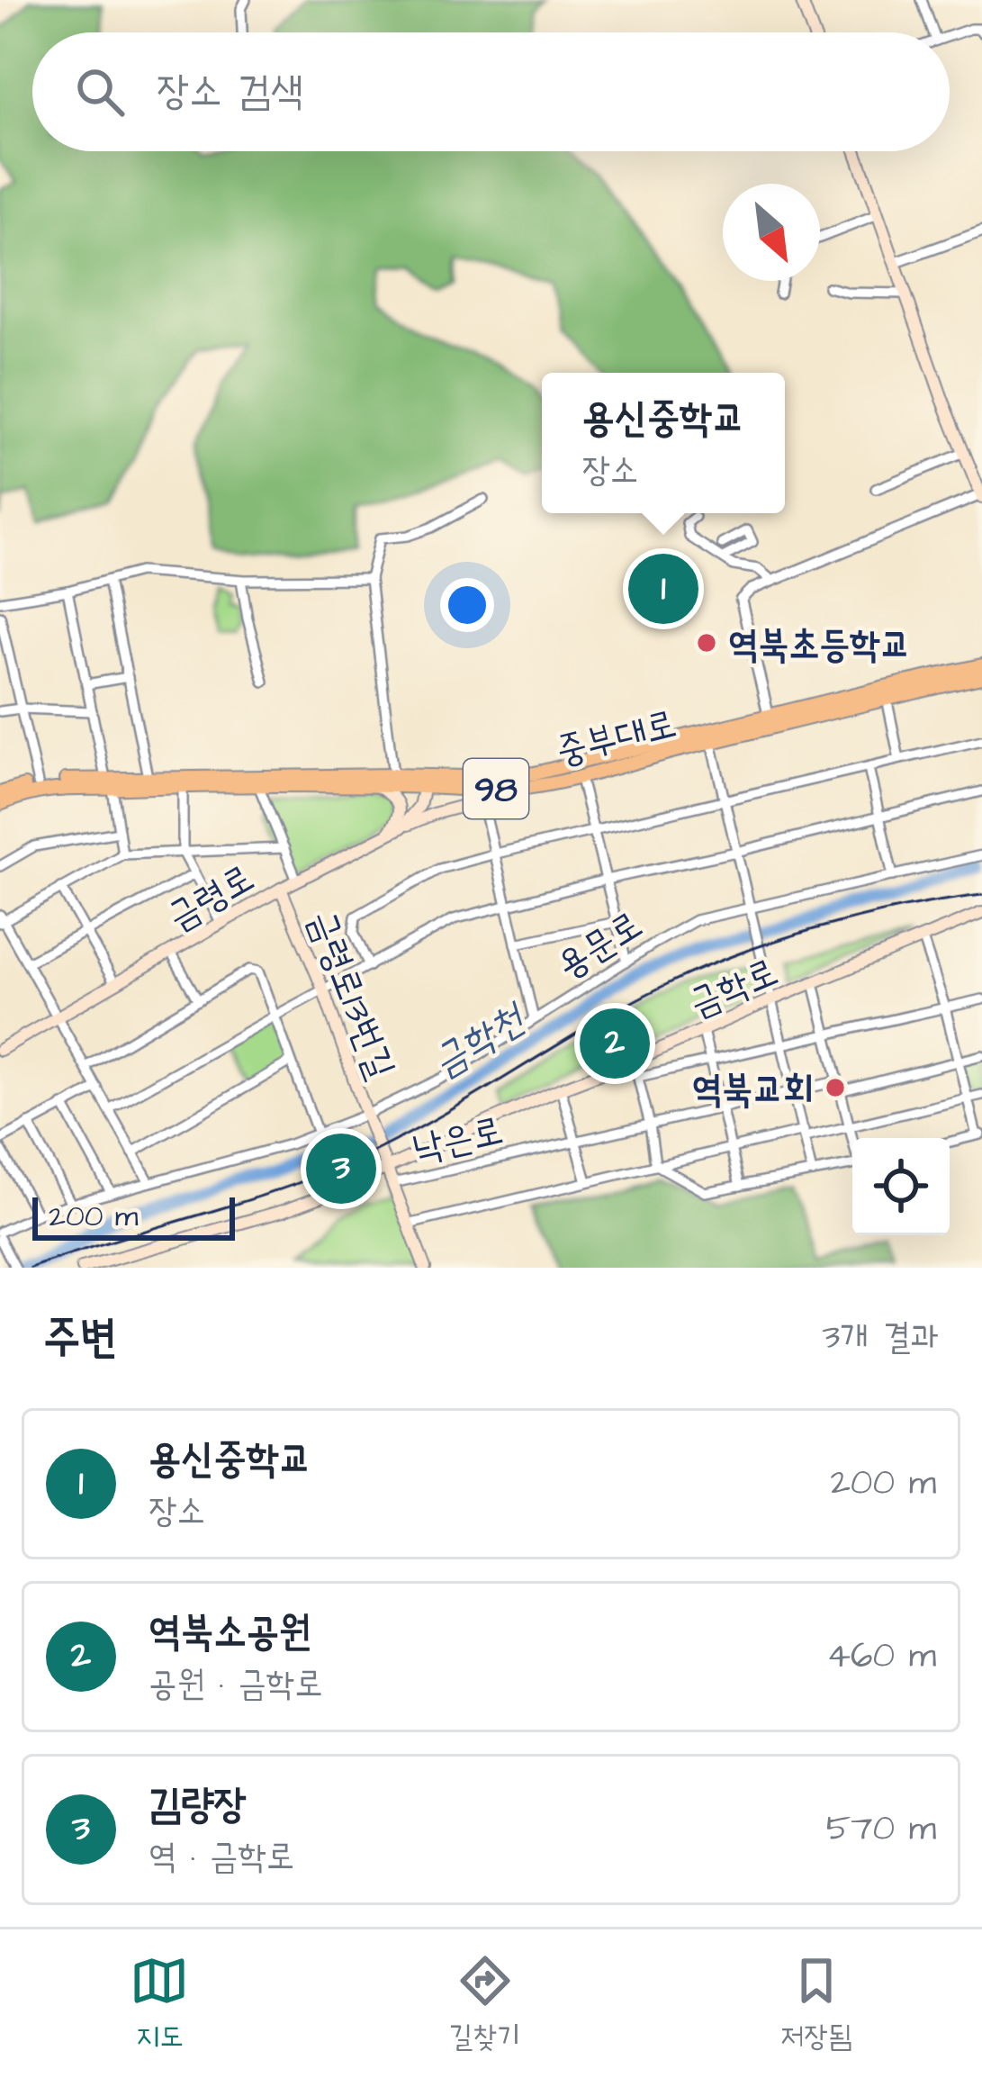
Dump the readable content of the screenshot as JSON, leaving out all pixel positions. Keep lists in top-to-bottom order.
{
  "streets": {
    "main road": [
      "중부대로",
      "98",
      "금령로",
      "금학로",
      "금령로13번길",
      "낙은로"
    ],
    "street": ["용문로"]
  },
  "crossings": [
    ["중부대로", "금령로"],
    ["금령로", "금령로13번길"],
    ["용문로", "금령로13번길"],
    ["금학로", "금령로13번길"],
    ["금학로", "낙은로"],
    ["금령로13번길", "낙은로"]
  ],
  "water": ["금학천"],
  "places": ["역북초등학교", "역북교회"],
  "scale_bar": "200 m",
  "north": "bottom right",
  "page": {
    "search": "장소 검색",
    "popup": ["용신중학교", "장소"],
    "pins": ["1", "2", "3"],
    "scale": "200 m",
    "heading": ["주변", "3개 결과"],
    "list": [
      {
        "mark": "1",
        "name": "용신중학교",
        "note": "장소",
        "value": "200 m"
      },
      {
        "mark": "2",
        "name": "역북소공원",
        "note": "공원 · 금학로",
        "value": "460 m"
      },
      {
        "mark": "3",
        "name": "김량장",
        "note": "역 · 금학로",
        "value": "570 m"
      }
    ],
    "nav": ["지도", "길찾기", "저장됨"]
  }
}
